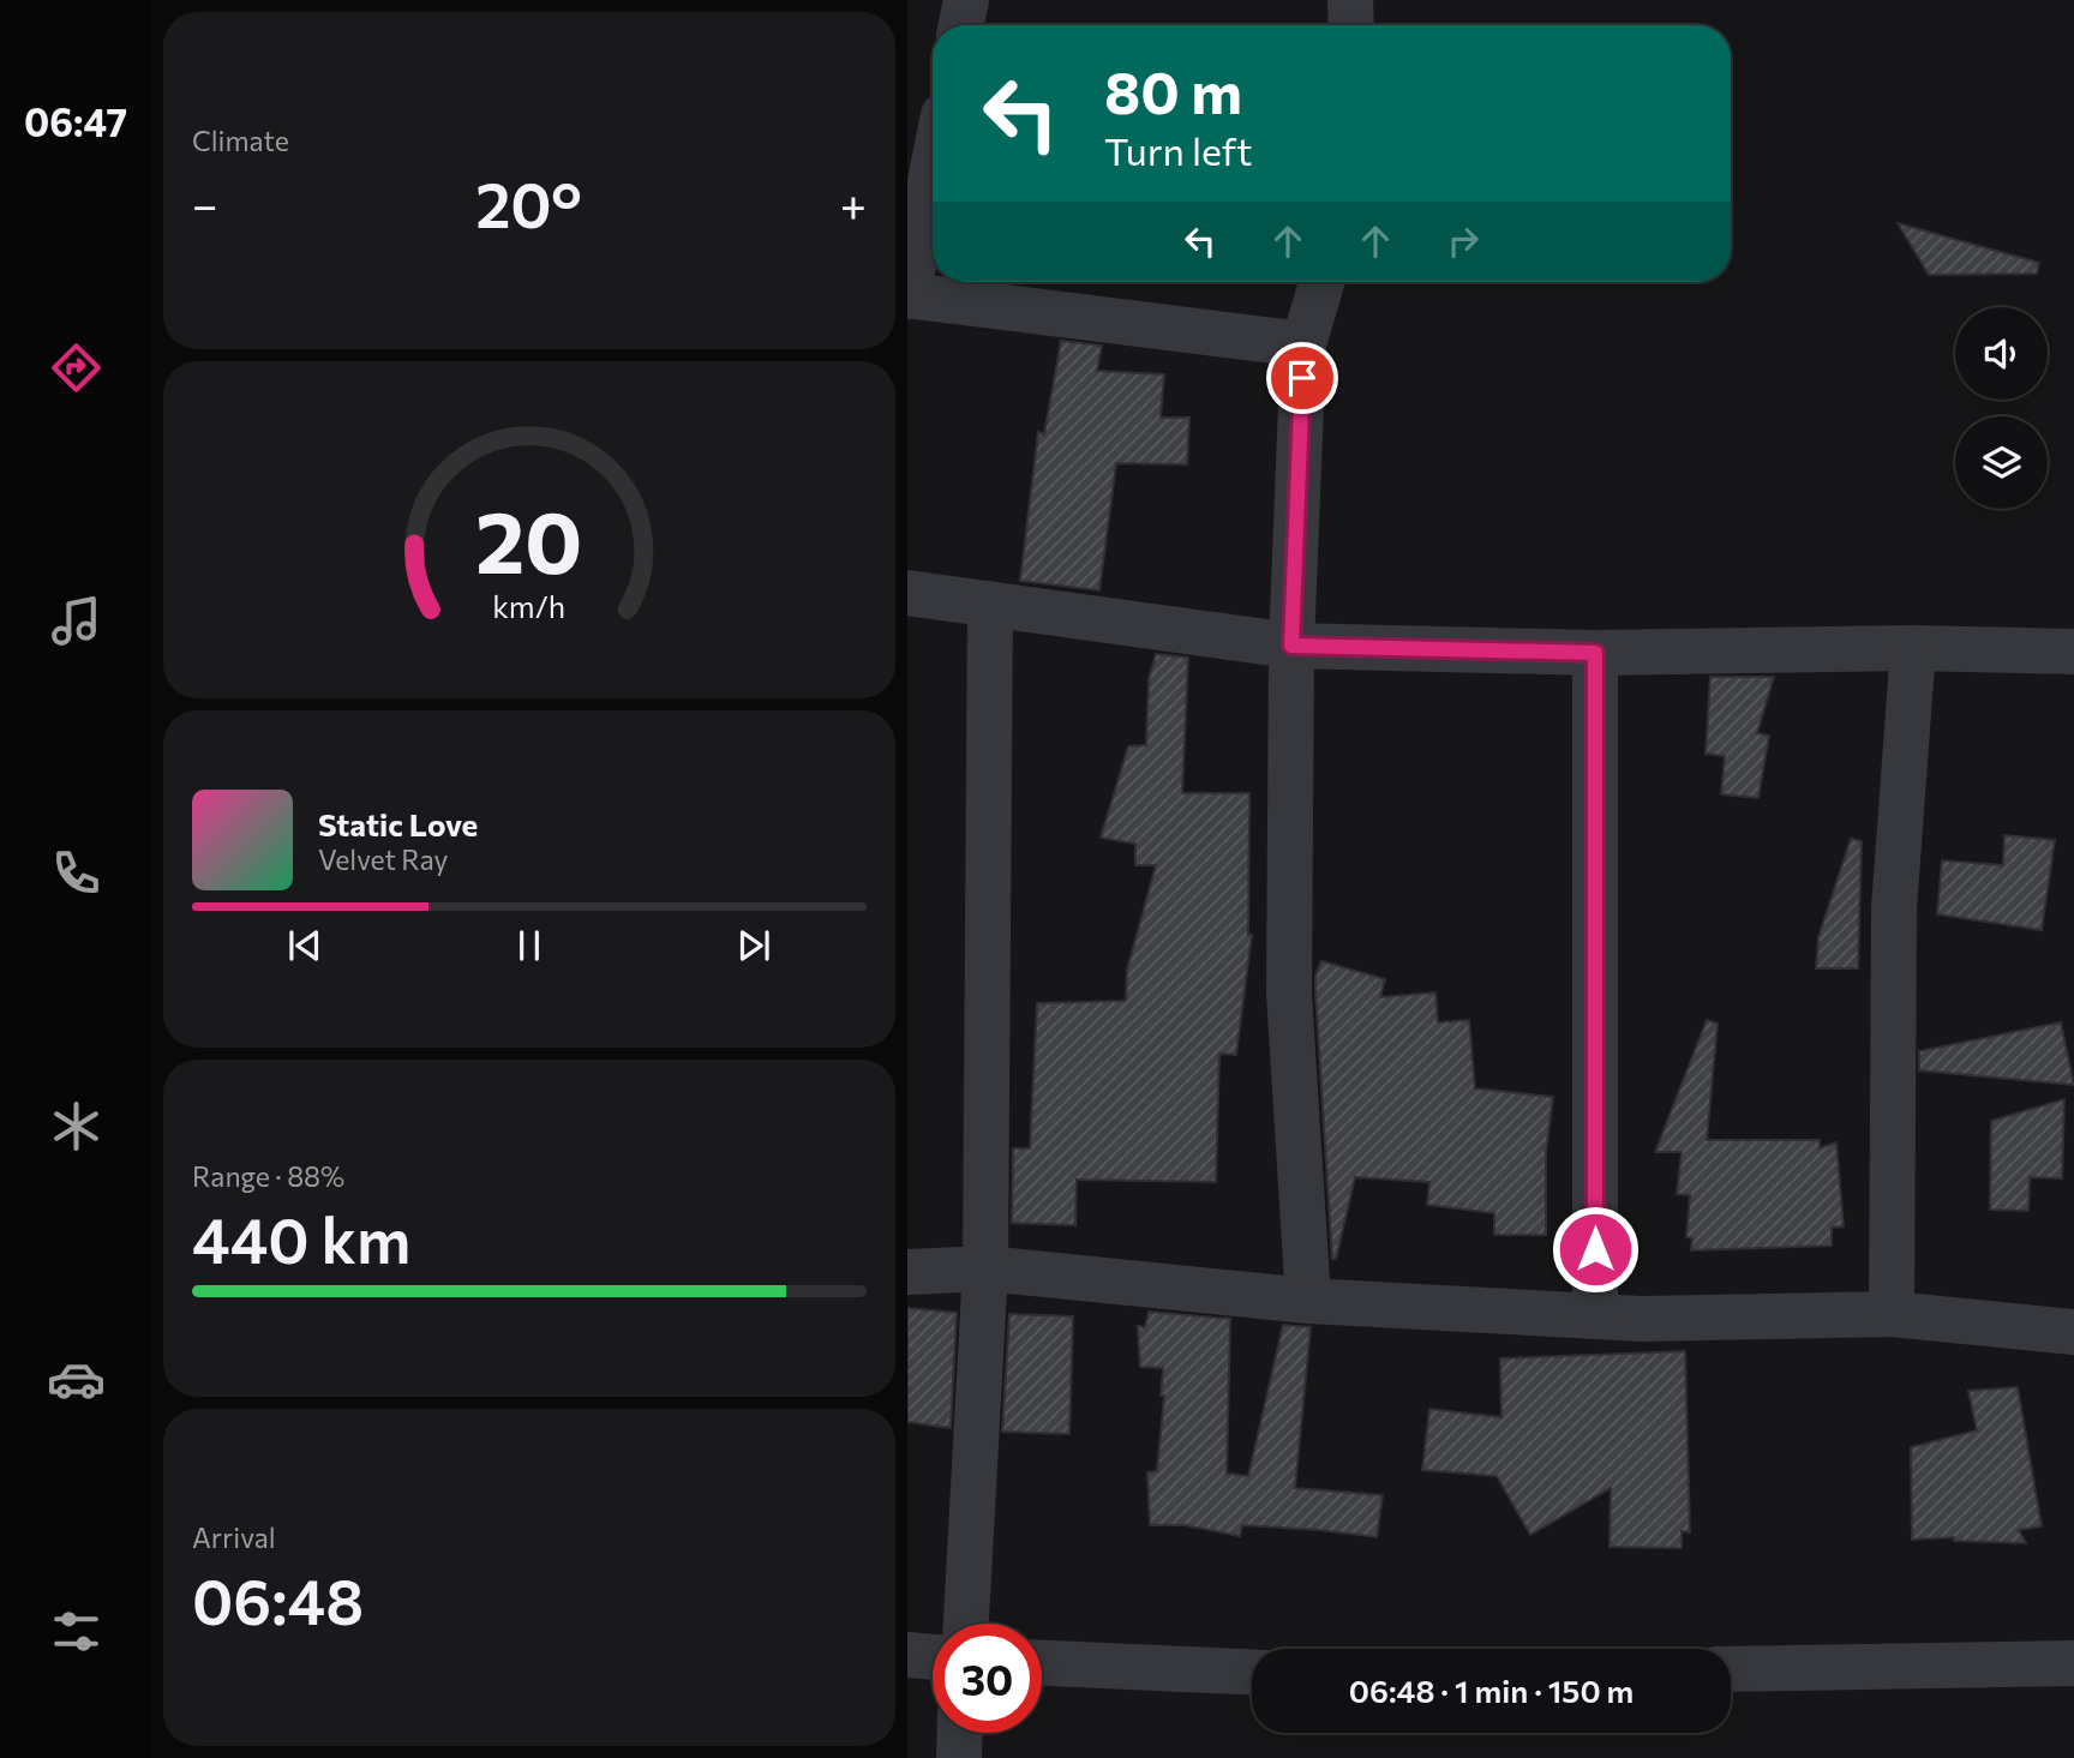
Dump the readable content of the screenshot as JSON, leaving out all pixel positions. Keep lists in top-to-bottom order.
{
  "page": {
    "tabs": "06:47",
    "tile": [
      "Climate",
      ["Range · 88%", "440 km"],
      ["Arrival", "06:48"]
    ],
    "turn": ["80 m", "Turn left"],
    "heat": ["−", "20°", "+"],
    "song": ["Static Love", "Velvet Ray"],
    "limit": "30",
    "trip": "06:48 · 1 min · 150 m",
    "gauge": ["20", "km/h"]
  }
}
